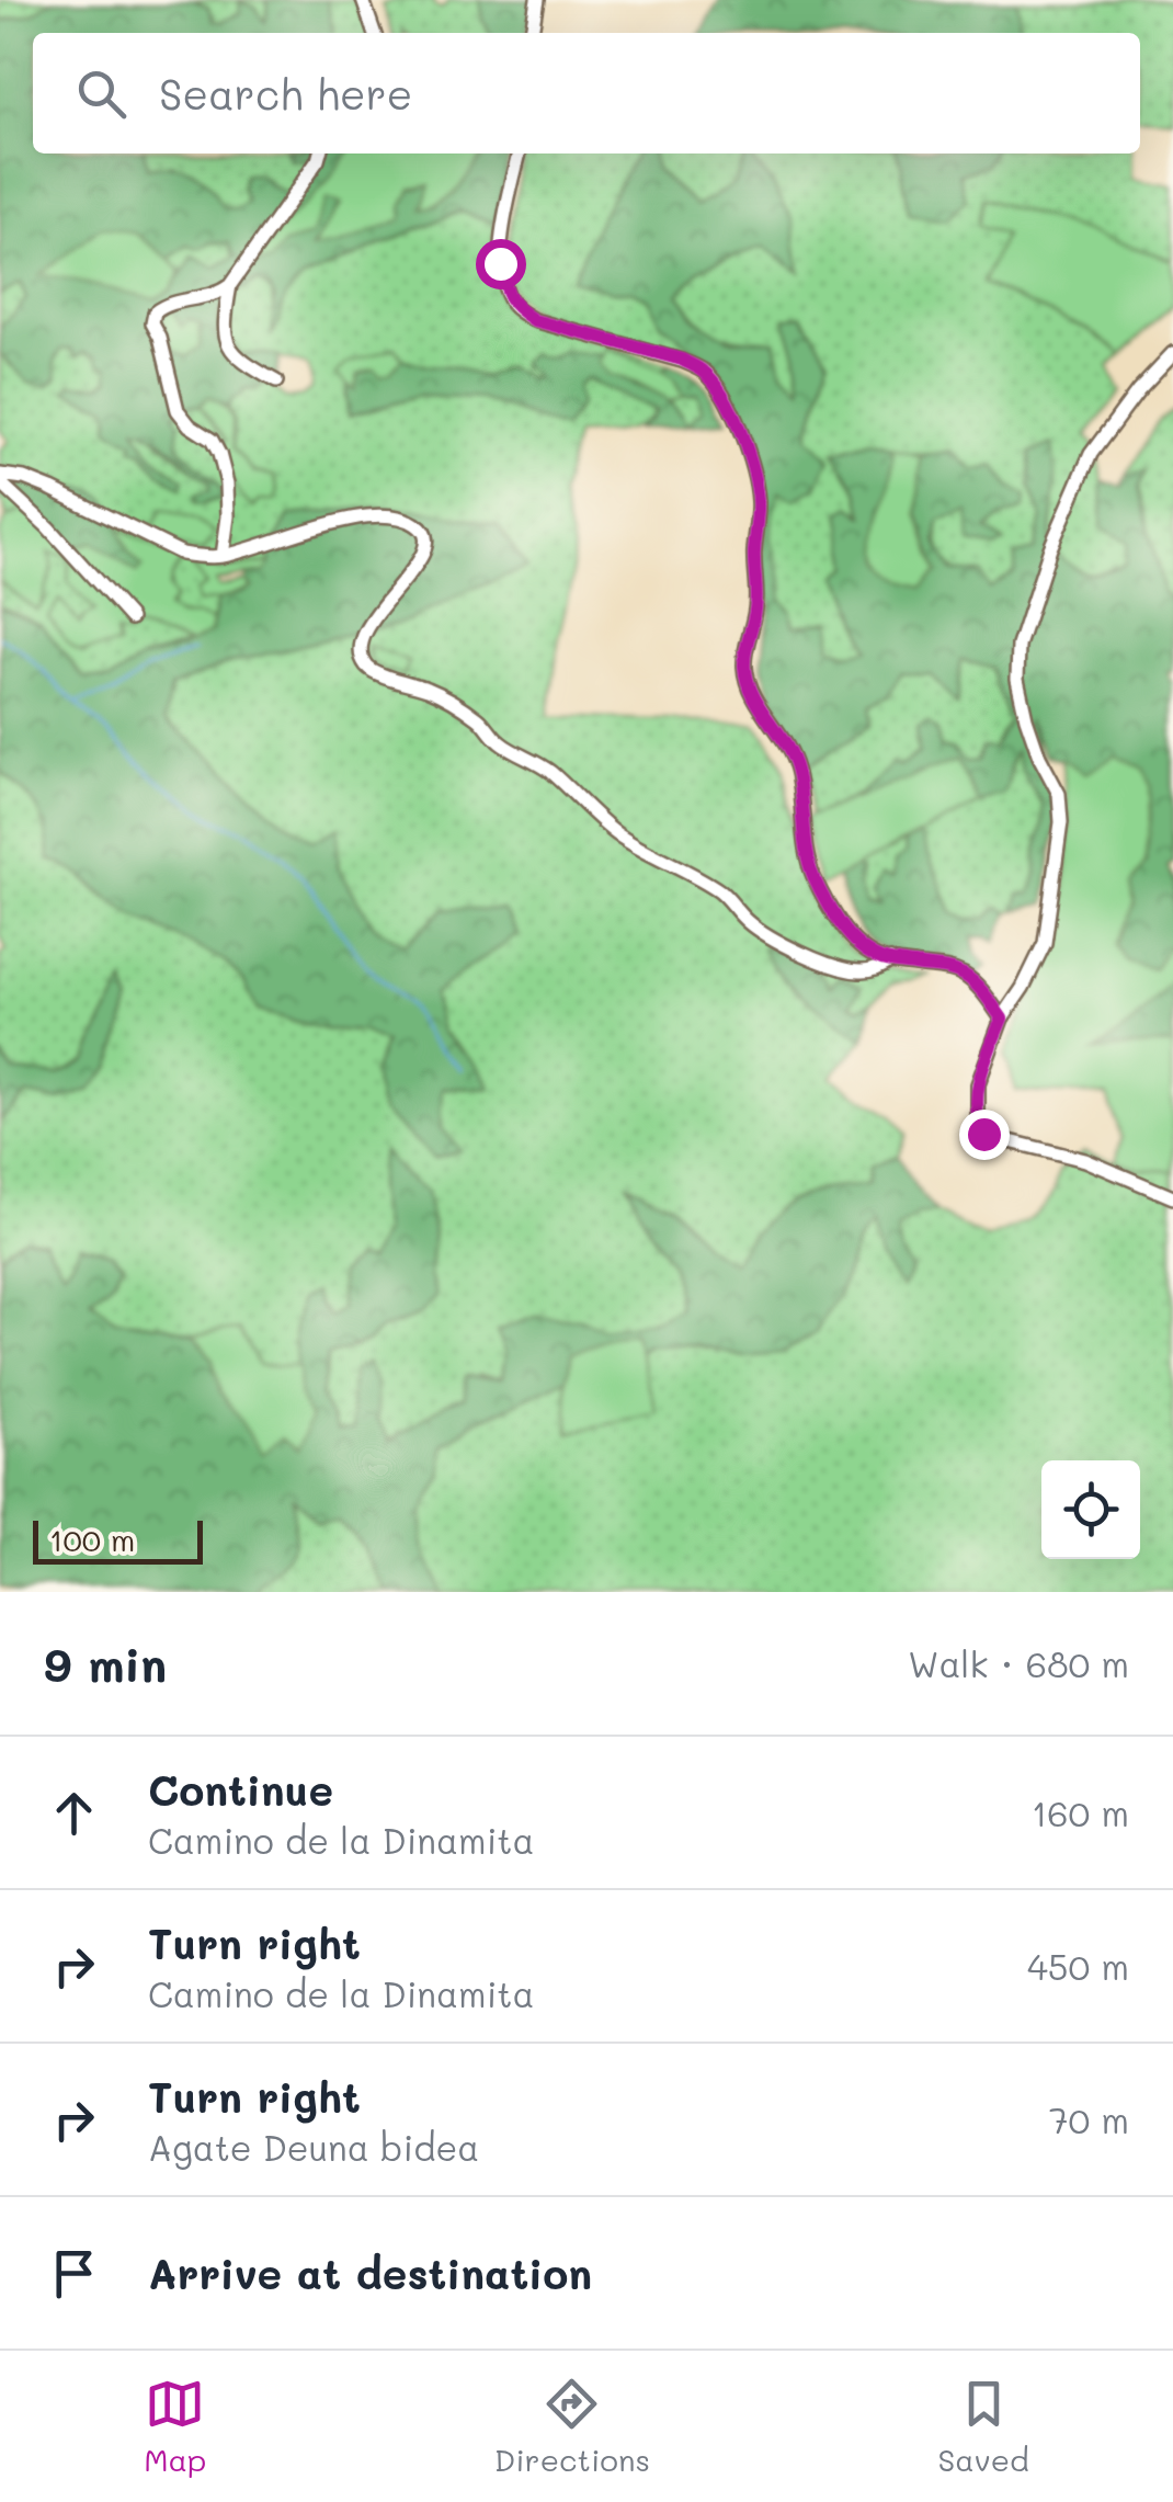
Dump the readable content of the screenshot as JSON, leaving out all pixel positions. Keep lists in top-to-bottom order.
{
  "scale_bar": "100 m",
  "page": {
    "search": "Search here",
    "scale": "100 m",
    "heading": ["9 min", "Walk · 680 m"],
    "list": [
      ["Continue", "Camino de la Dinamita", "160 m"],
      ["Turn right", "Camino de la Dinamita", "450 m"],
      ["Turn right", "Agate Deuna bidea", "70 m"],
      "Arrive at destination"
    ],
    "nav": ["Map", "Directions", "Saved"]
  }
}
